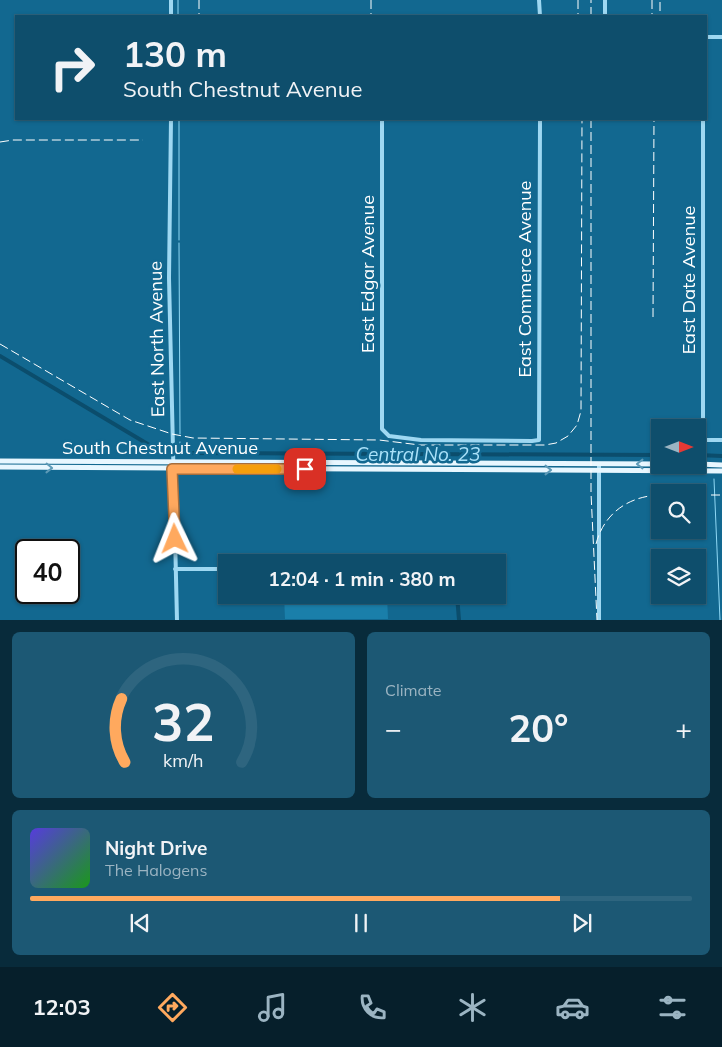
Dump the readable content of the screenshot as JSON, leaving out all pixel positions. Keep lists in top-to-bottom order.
{
  "streets": {
    "main road": ["South Chestnut Avenue"],
    "street": [
      "East Edgar Avenue",
      "East Commerce Avenue",
      "East Date Avenue",
      "East North Avenue"
    ]
  },
  "crossings": [
    ["East Edgar Avenue", "East Commerce Avenue"],
    ["East North Avenue", "South Chestnut Avenue"]
  ],
  "water": ["Central No. 23"],
  "north": "right",
  "page": {
    "turn": ["130 m", "South Chestnut Avenue"],
    "limit": "40",
    "trip": "12:04 · 1 min · 380 m",
    "tile": "Climate",
    "heat": ["−", "20°", "+"],
    "song": ["Night Drive", "The Halogens"],
    "tabs": "12:03",
    "gauge": ["32", "km/h"]
  }
}
